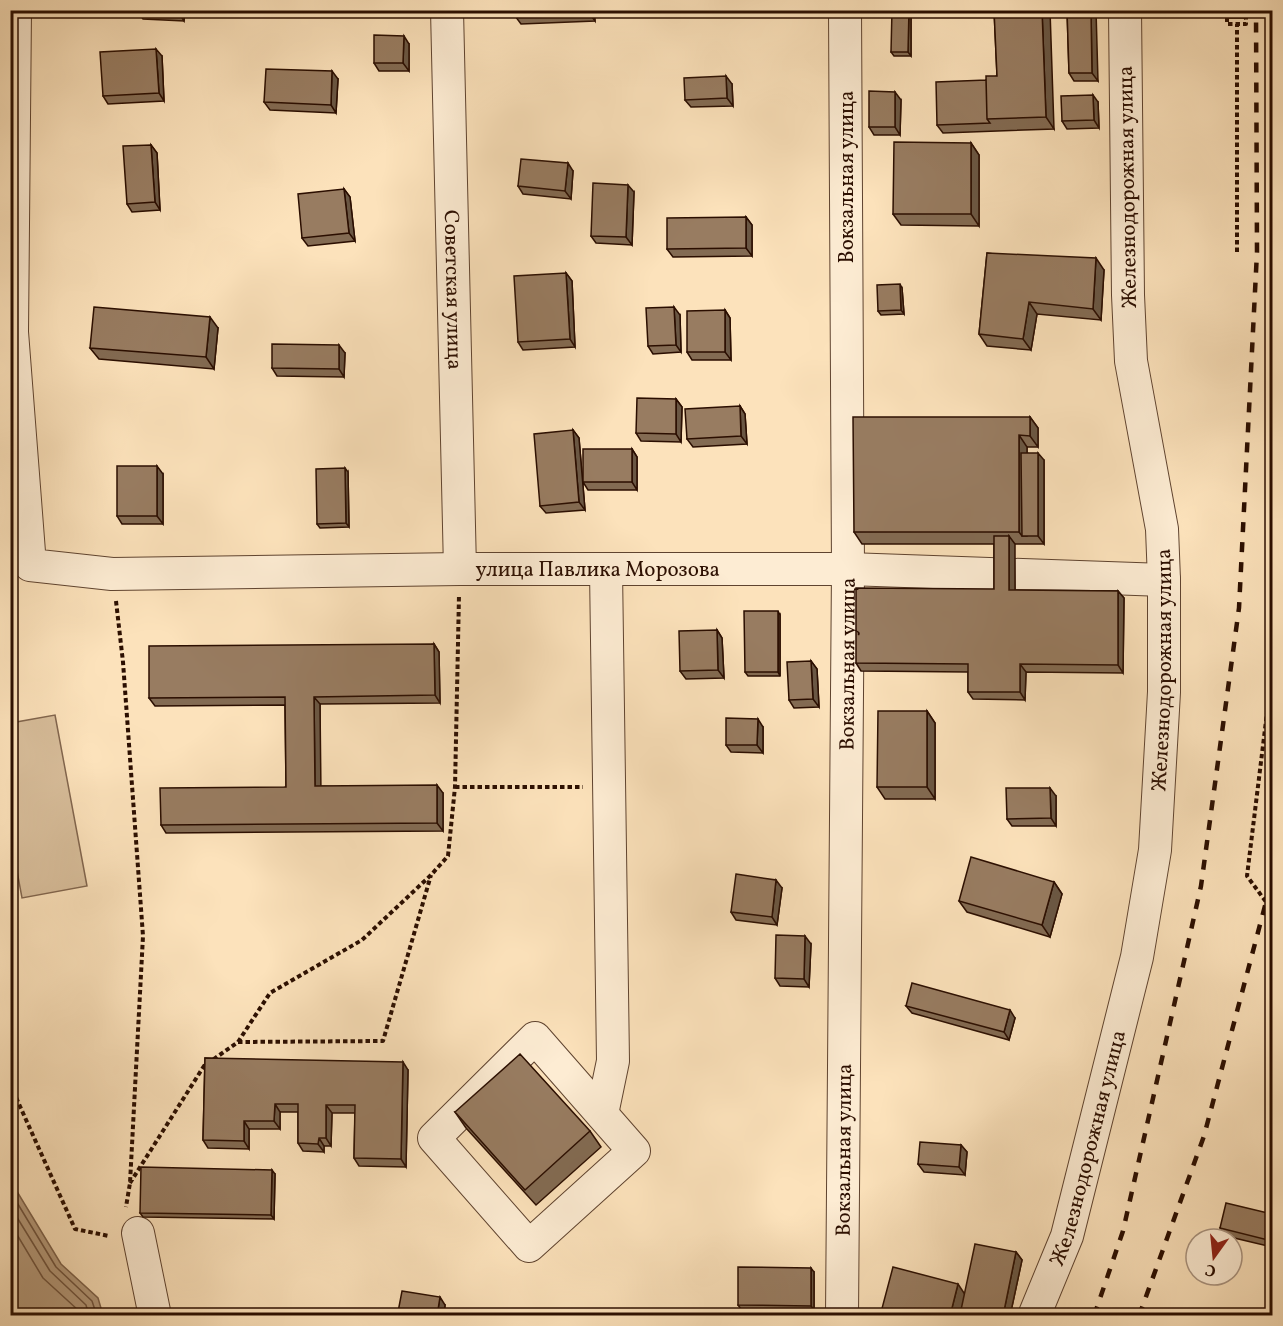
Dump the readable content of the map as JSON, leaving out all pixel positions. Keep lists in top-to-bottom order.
{
  "streets": {
    "street": [
      "Вокзальная улица",
      "Железнодорожная улица",
      "Советская улица",
      "улица Павлика Морозова"
    ]
  },
  "crossings": [
    ["Вокзальная улица", "улица Павлика Морозова"],
    ["Железнодорожная улица", "улица Павлика Морозова"],
    ["Советская улица", "улица Павлика Морозова"]
  ],
  "north": "bottom"
}
